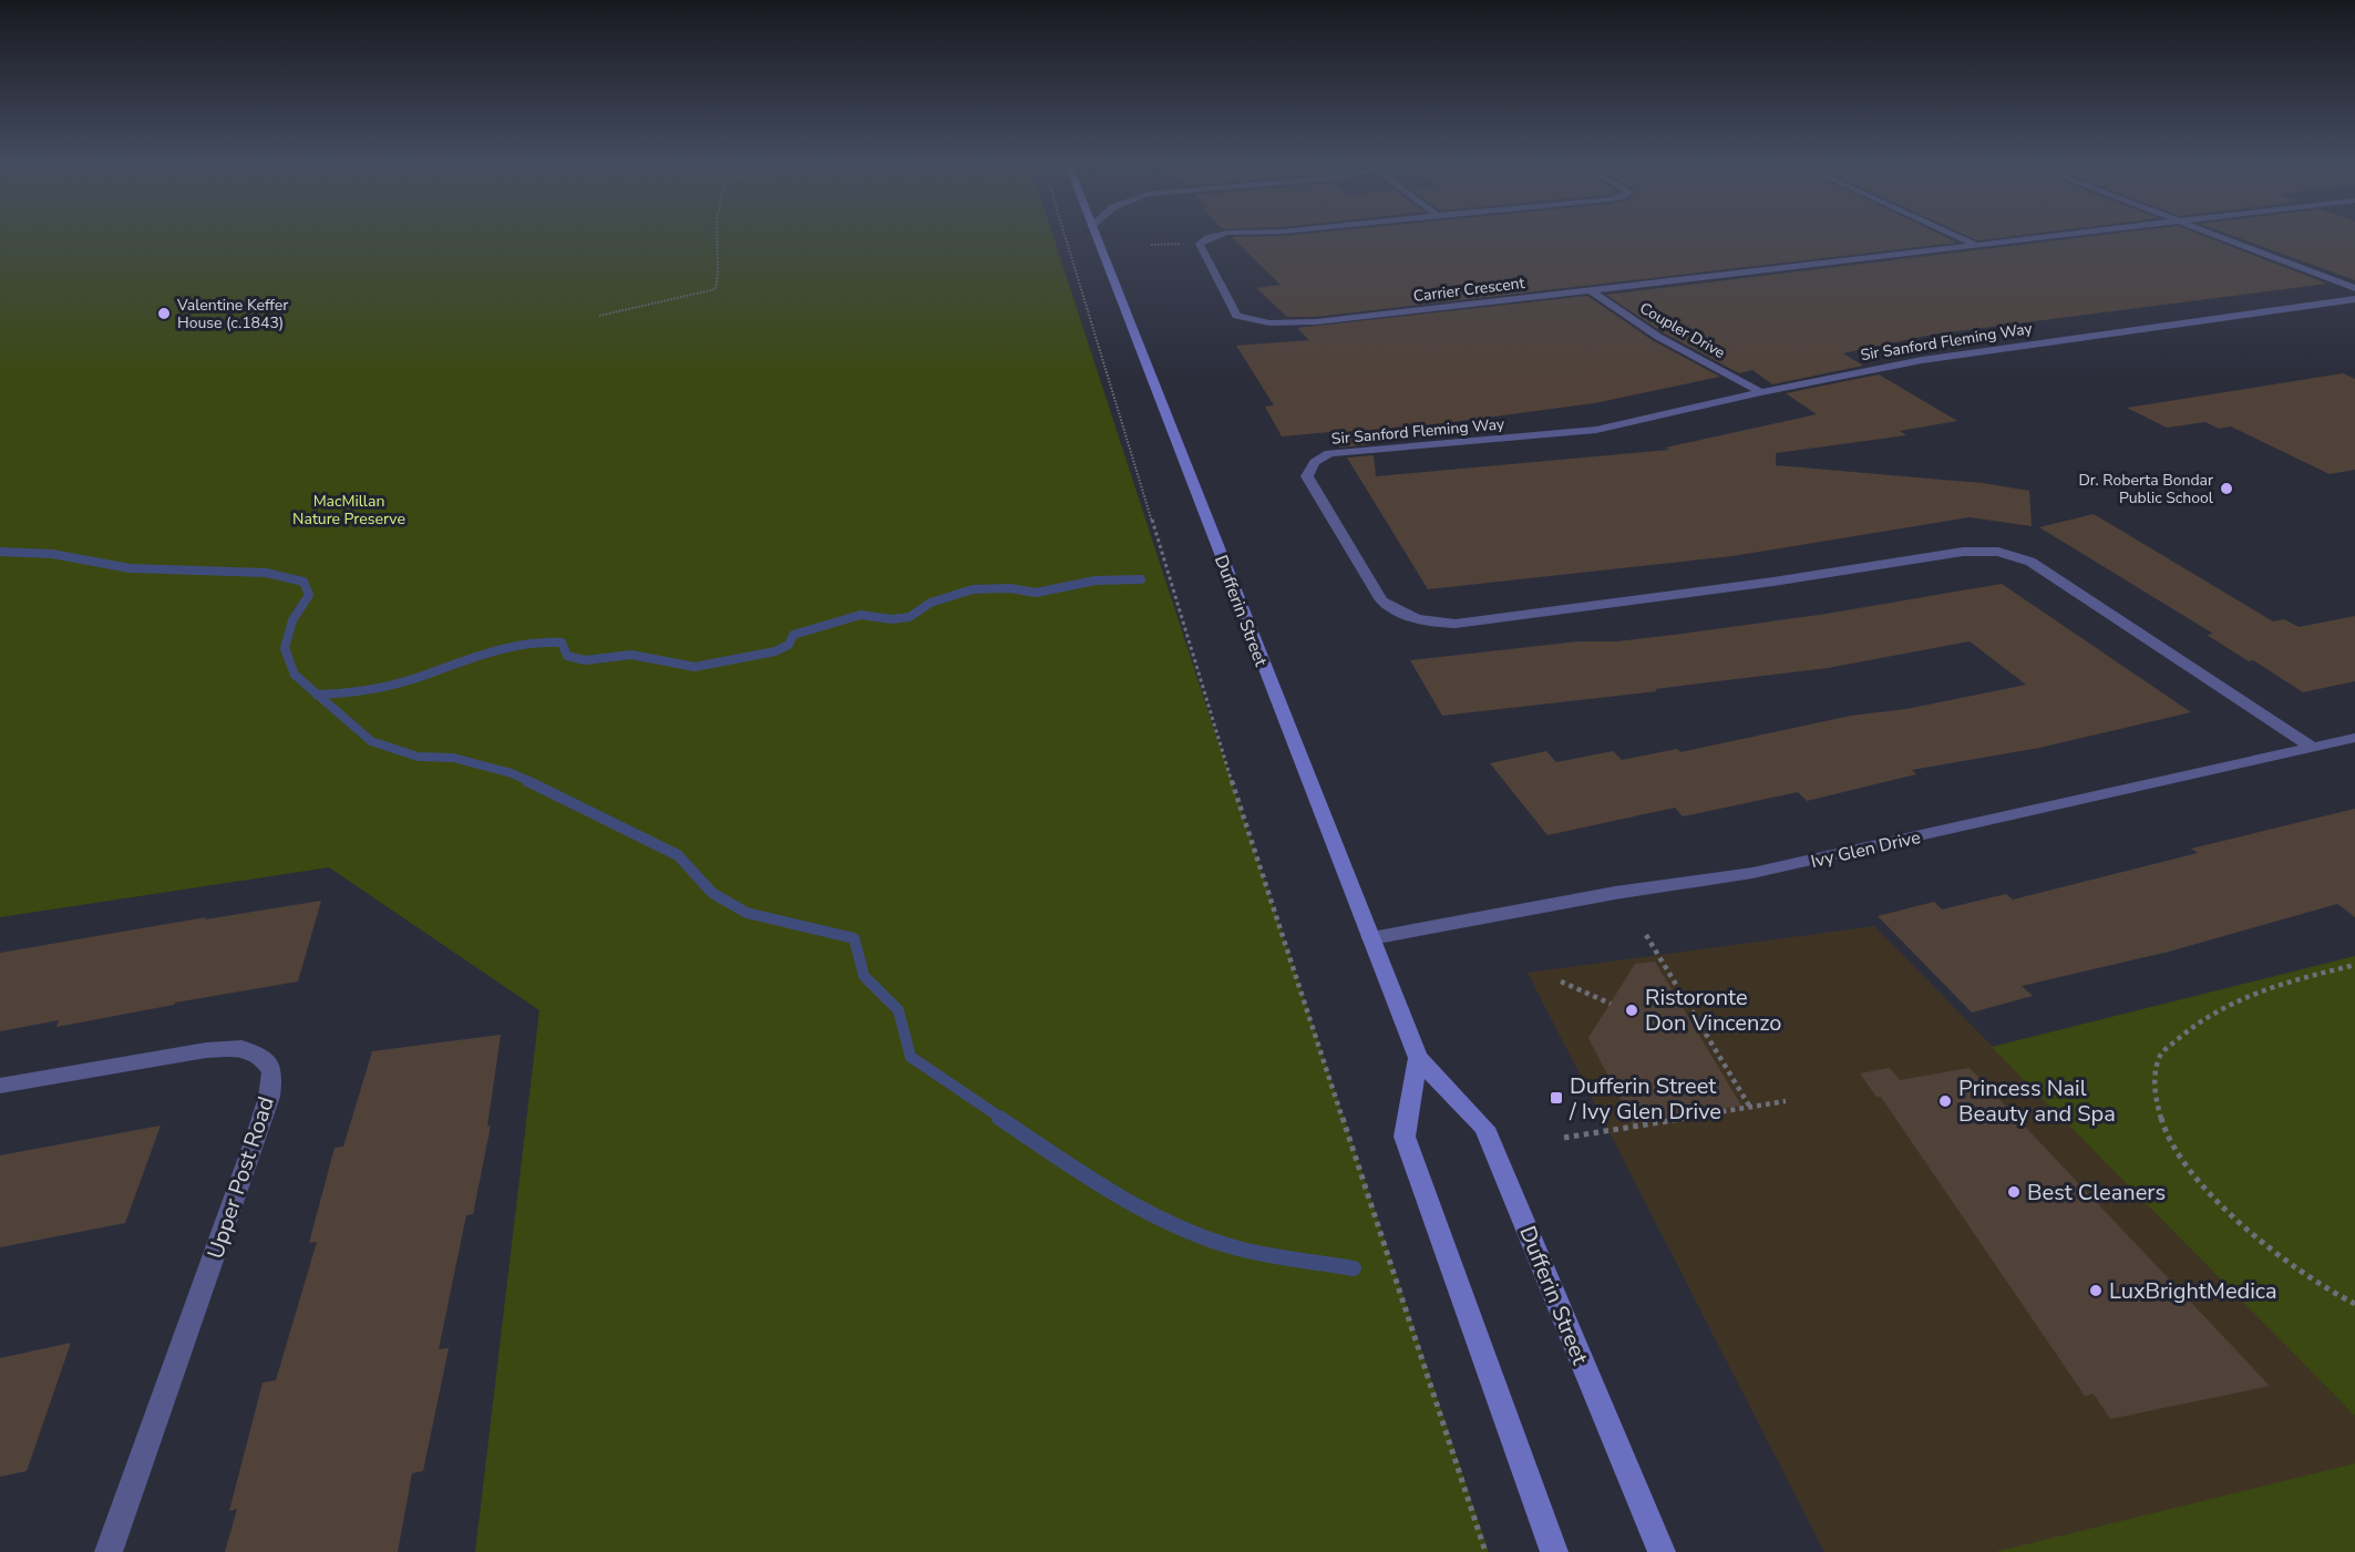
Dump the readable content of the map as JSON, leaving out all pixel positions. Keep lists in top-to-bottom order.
{
  "streets": {
    "main road": ["Dufferin Street"],
    "street": [
      "Carrier Crescent",
      "Coupler Drive",
      "Sir Sanford Fleming Way",
      "Ivy Glen Drive",
      "Upper Post Road"
    ]
  },
  "crossings": [
    ["Carrier Crescent", "Coupler Drive"],
    ["Coupler Drive", "Sir Sanford Fleming Way"],
    ["Sir Sanford Fleming Way", "Ivy Glen Drive"],
    ["Dufferin Street", "Ivy Glen Drive"]
  ],
  "parks": ["MacMillan Nature Preserve"],
  "places": {
    "other": [
      "Valentine Keffer House (c.1843)",
      "Dr. Roberta Bondar Public School",
      "Ristoronte Don Vincenzo",
      "Princess Nail Beauty and Spa",
      "Best Cleaners",
      "LuxBrightMedica"
    ],
    "transit": ["Dufferin Street / Ivy Glen Drive"]
  }
}
